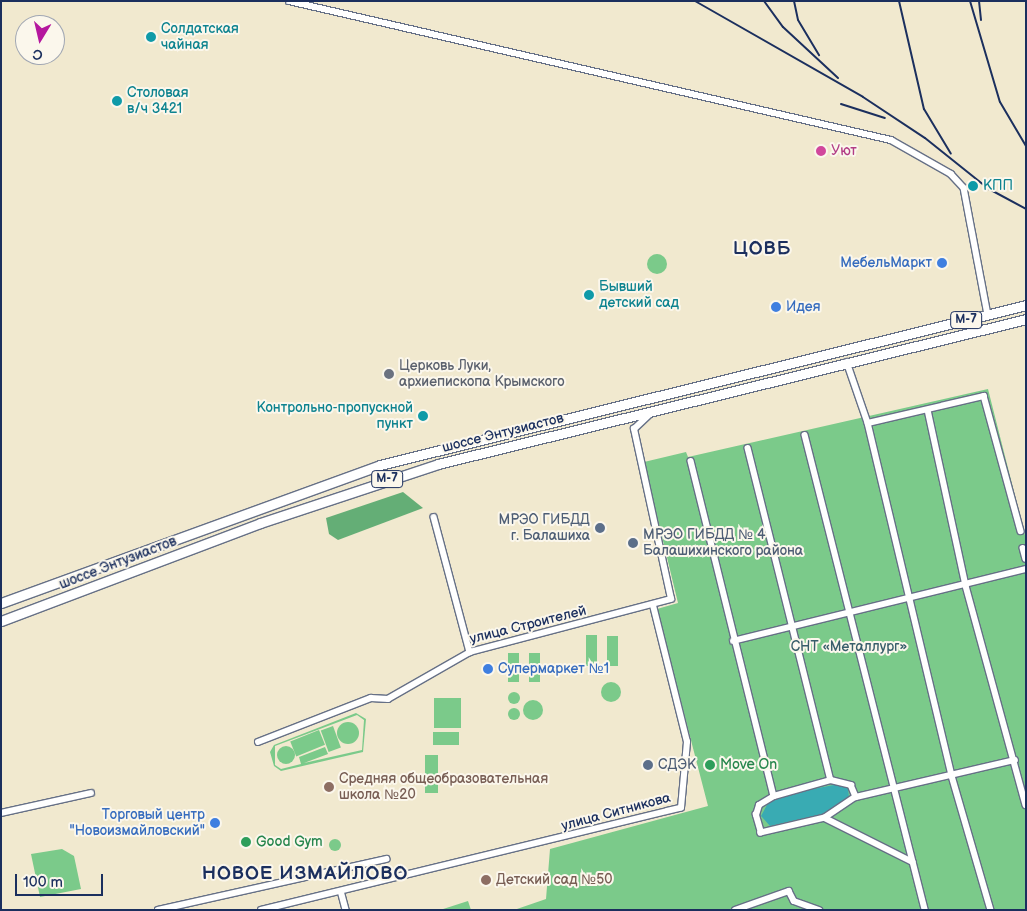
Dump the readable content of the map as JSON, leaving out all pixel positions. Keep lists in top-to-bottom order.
{
  "streets": {
    "highway": ["М-7", "шоссе Энтузиастов"],
    "street": ["улица Строителей", "улица Ситникова"]
  },
  "crossings": [
    ["шоссе Энтузиастов", "улица Строителей"],
    ["улица Строителей", "улица Ситникова"]
  ],
  "districts": ["ЦОВБ", "НОВОЕ ИЗМАЙЛОВО"],
  "parks": ["СНТ «Металлург»"],
  "places": [
    "Солдатская чайная",
    "Столовая в/ч 3421",
    "Уют",
    "КПП",
    "МебельМаркт",
    "Бывший детский сад",
    "Идея",
    "Церковь Луки, архиепископа Крымского",
    "Контрольно-пропускной пункт",
    "МРЭО ГИБДД г. Балашиха",
    "МРЭО ГИБДД № 4 Балашихинского района",
    "Супермаркет №1",
    "СДЭК",
    "Move On",
    "Средняя общеобразовательная школа №20",
    "Торговый центр \"Новоизмайловский\"",
    "Good Gym",
    "Детский сад №50"
  ],
  "scale_bar": "100 m",
  "north": "bottom"
}
